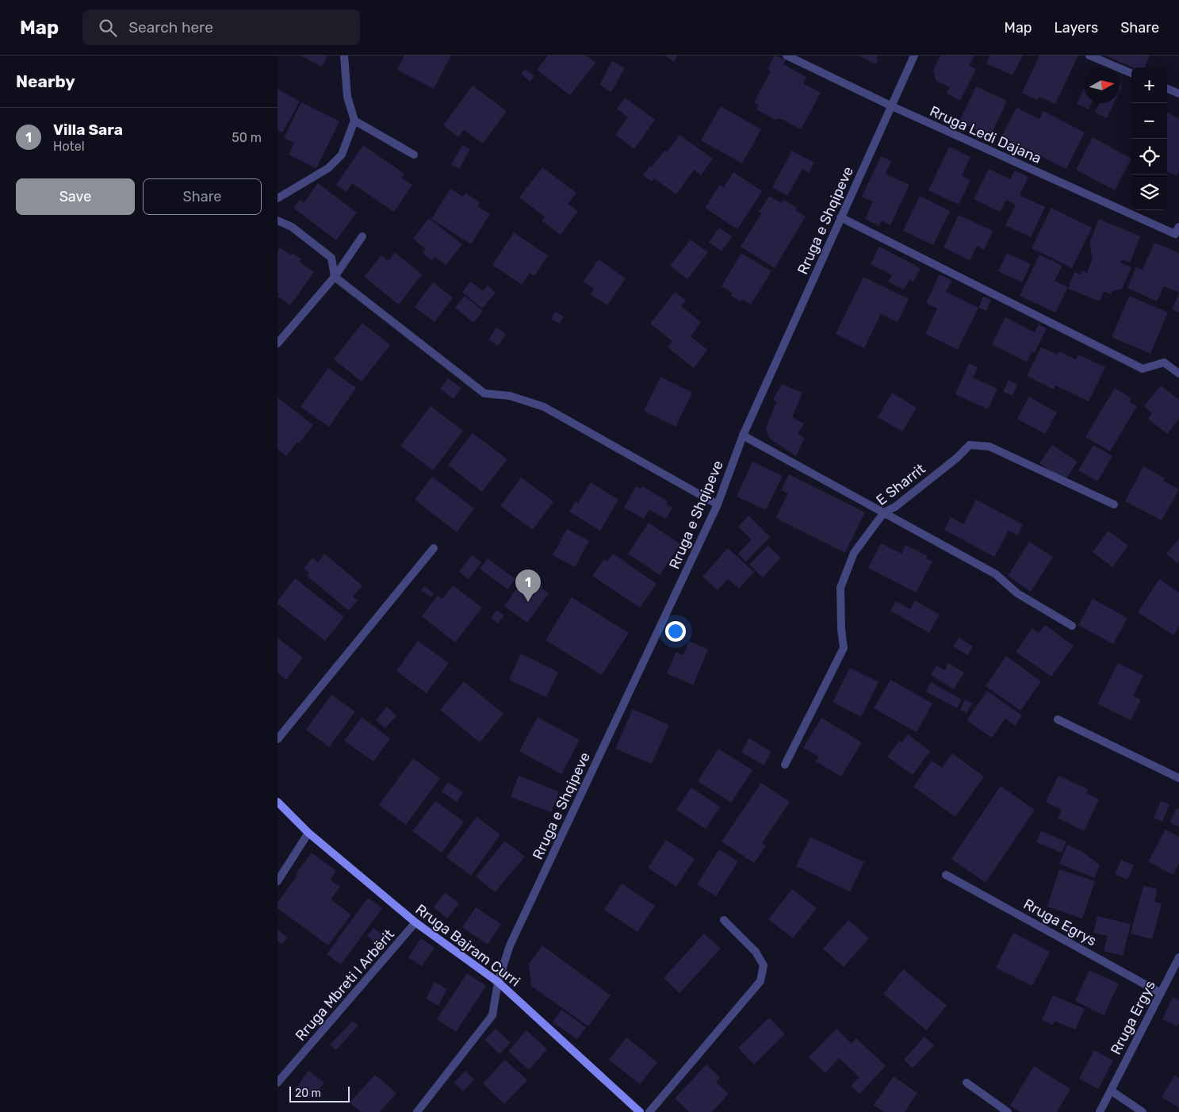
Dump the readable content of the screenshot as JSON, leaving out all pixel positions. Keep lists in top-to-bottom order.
{
  "streets": {
    "main road": ["Rruga Bajram Curri"],
    "street": [
      "Rruga Ledi Dajana",
      "Rruga e Shqipeve",
      "E Sharrit",
      "Rruga Egrys",
      "Rruga Mbreti I Arbërit",
      "Rruga Ergys"
    ]
  },
  "crossings": [
    ["Rruga Ledi Dajana", "Rruga e Shqipeve"],
    ["Rruga e Shqipeve", "Rruga Bajram Curri"],
    ["Rruga Egrys", "Rruga Ergys"],
    ["Rruga Bajram Curri", "Rruga Mbreti I Arbërit"]
  ],
  "scale_bar": "20 m",
  "north": "right",
  "page": {
    "header": "Map",
    "search": "Search here",
    "nav": ["Map", "Layers", "Share"],
    "heading": "Nearby",
    "map_buttons": ["+", "−"],
    "list": [
      {
        "mark": "1",
        "name": "Villa Sara",
        "note": "Hotel",
        "value": "50 m"
      }
    ],
    "buttons": ["Save", "Share"],
    "pins": "1",
    "scale": "20 m"
  }
}
